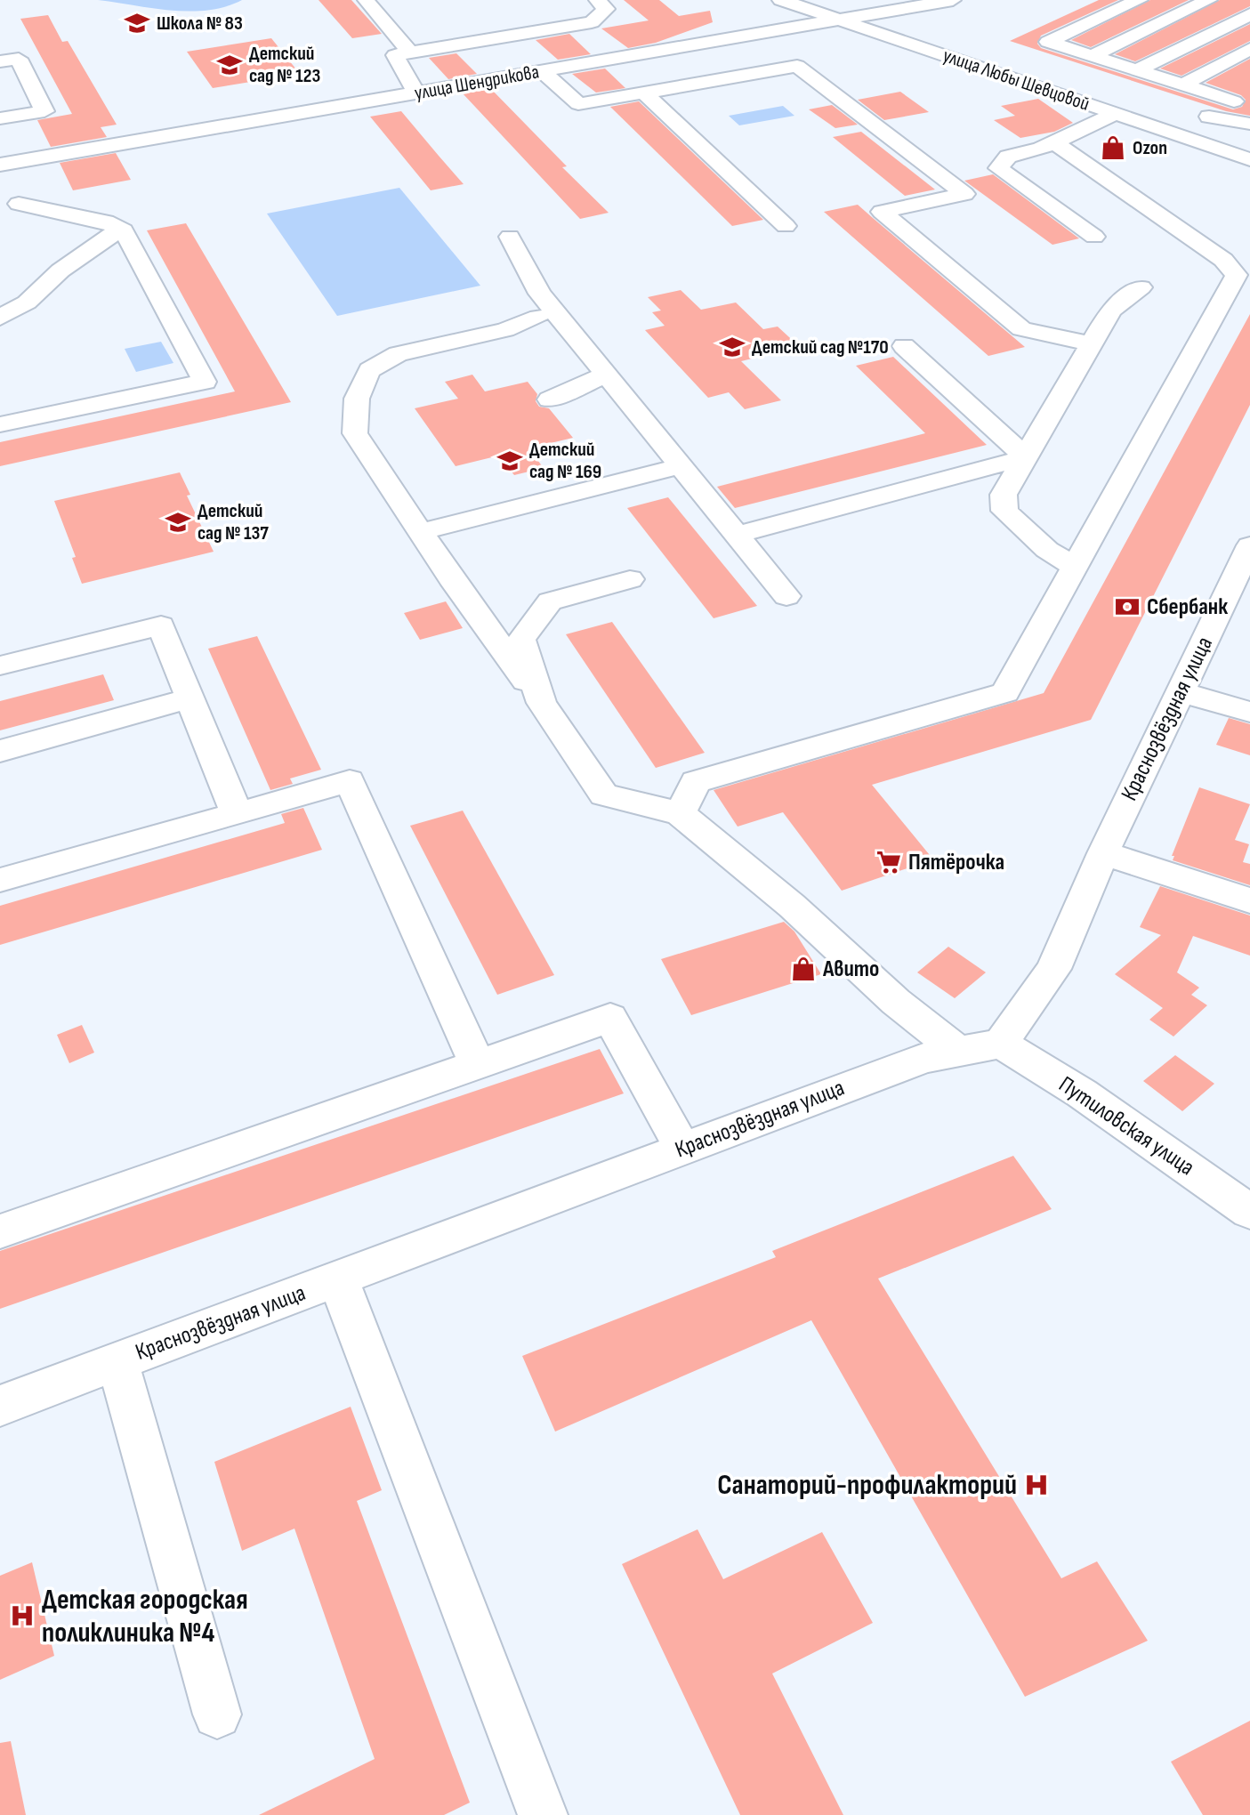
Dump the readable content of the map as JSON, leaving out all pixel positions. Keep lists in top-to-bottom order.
{
  "streets": {
    "street": [
      "улица Любы Шевцовой",
      "улица Шендрикова",
      "Краснозвёздная улица",
      "Путиловская улица"
    ]
  },
  "crossings": [
    ["улица Любы Шевцовой", "улица Шендрикова"],
    ["Краснозвёздная улица", "Путиловская улица"]
  ],
  "places": {
    "school or university": [
      "Школа № 83",
      "Детский сад № 123",
      "Детский сад №170",
      "Детский сад № 169",
      "Детский сад № 137"
    ],
    "shop": ["Ozon", "Авито"],
    "bank": ["Сбербанк"],
    "supermarket": ["Пятёрочка"],
    "hospital": ["Cанаторий-профилакторий", "Детская городская поликлиника №4"]
  }
}
